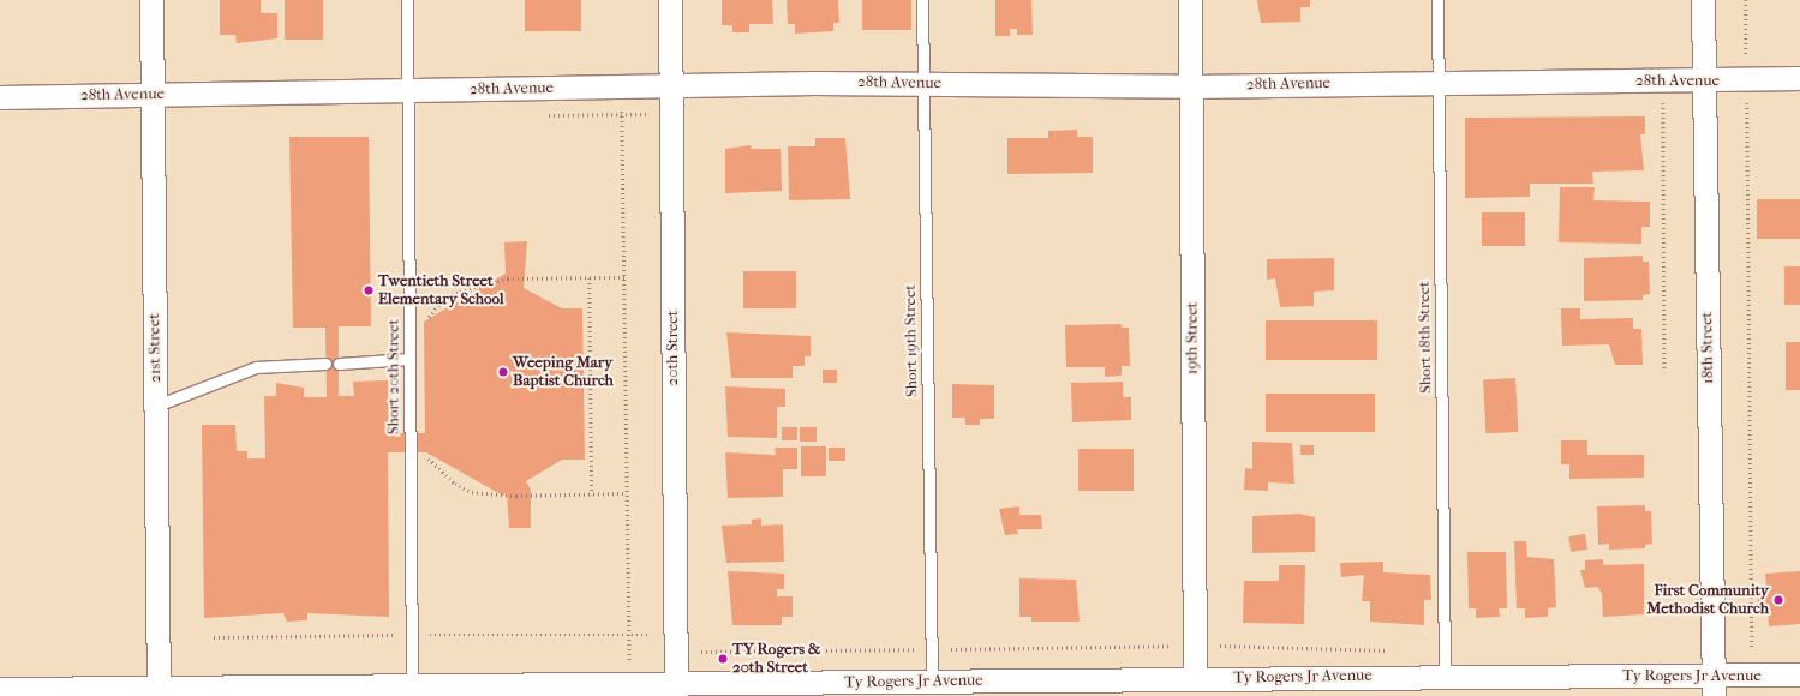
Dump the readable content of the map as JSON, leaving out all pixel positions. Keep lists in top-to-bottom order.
{
  "streets": {
    "street": [
      "28th Avenue",
      "19th Street",
      "21st Street",
      "20th Street",
      "18th Street",
      "Ty Rogers Jr Avenue"
    ],
    "lane": ["Short 18th Street", "Short 19th Street", "Short 20th Street"]
  },
  "crossings": [
    ["28th Avenue", "Short 18th Street"],
    ["28th Avenue", "19th Street"],
    ["28th Avenue", "Short 19th Street"],
    ["28th Avenue", "21st Street"],
    ["28th Avenue", "20th Street"],
    ["28th Avenue", "18th Street"],
    ["28th Avenue", "Short 20th Street"],
    ["Short 18th Street", "Ty Rogers Jr Avenue"],
    ["19th Street", "Ty Rogers Jr Avenue"],
    ["Short 19th Street", "Ty Rogers Jr Avenue"],
    ["21st Street", "Ty Rogers Jr Avenue"],
    ["20th Street", "Ty Rogers Jr Avenue"],
    ["18th Street", "Ty Rogers Jr Avenue"],
    ["Short 20th Street", "Ty Rogers Jr Avenue"]
  ],
  "places": [
    "Twentieth Street Elementary School",
    "Weeping Mary Baptist Church",
    "First Community Methodist Church",
    "TY Rogers & 20th Street"
  ]
}
